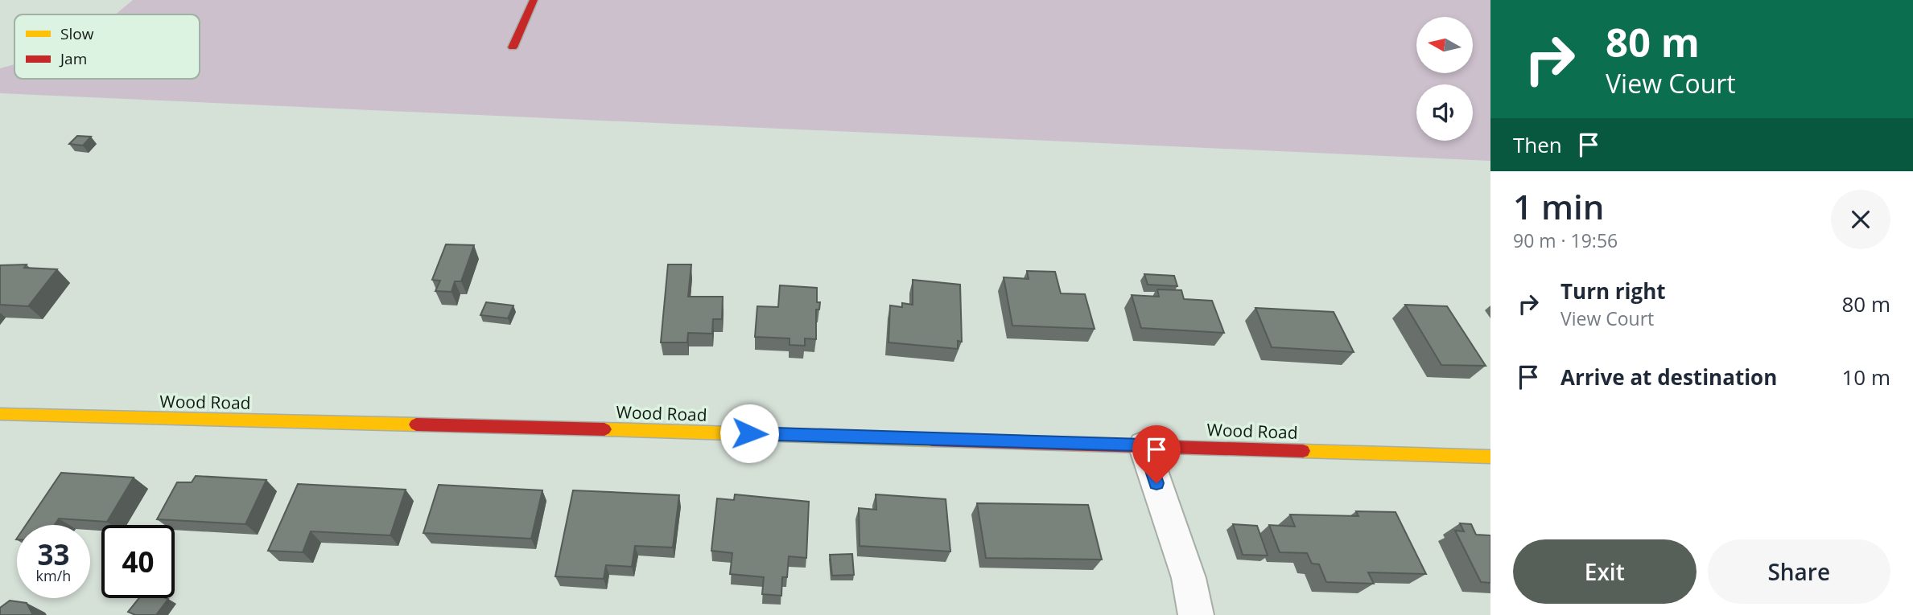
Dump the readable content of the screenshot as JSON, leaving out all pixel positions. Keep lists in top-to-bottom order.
{
  "streets": {
    "street": ["Wood Road"]
  },
  "legend": ["Slow", "Jam"],
  "north": "left",
  "page": {
    "turn": ["80 m", "View Court"],
    "then": "Then",
    "heading": ["1 min", "90 m · 19:56"],
    "list": [
      {
        "name": "Turn right",
        "note": "View Court",
        "value": "80 m"
      },
      {
        "name": "Arrive at destination",
        "value": "10 m"
      }
    ],
    "speed": "33 km/h",
    "limit": "40",
    "buttons": ["Exit", "Share"]
  }
}
